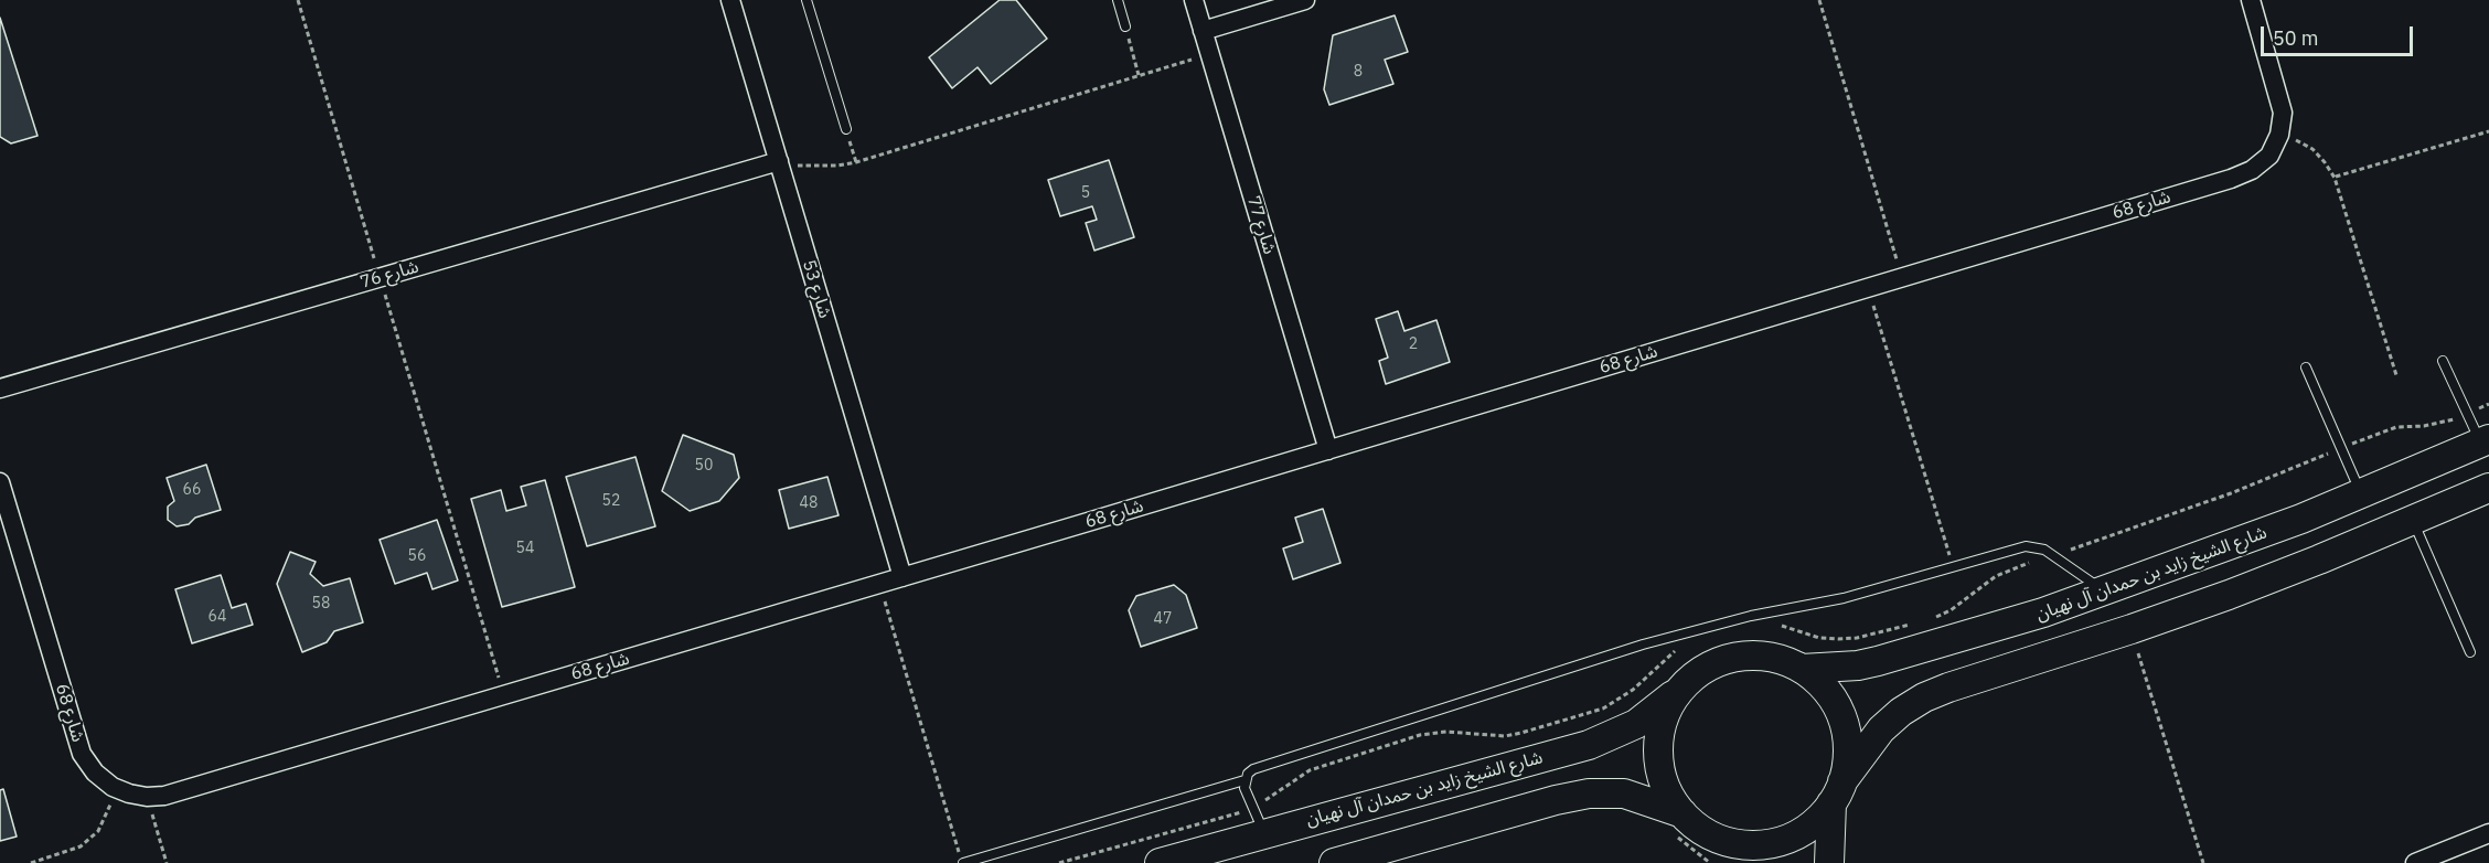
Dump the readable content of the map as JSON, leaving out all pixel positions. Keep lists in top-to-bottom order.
{
  "streets": {
    "main road": ["شارع الشيخ زايد بن حمدان آل نهيان"],
    "street": [
      "شارع 68",
      "شارع 77",
      "شارع 76",
      "شارع 53"
    ]
  },
  "crossings": [
    ["شارع 68", "شارع 77"],
    ["شارع 68", "شارع 53"],
    ["شارع 76", "شارع 53"]
  ],
  "house_numbers": [
    "8",
    "5",
    "2",
    "50",
    "66",
    "52",
    "48",
    "54",
    "56",
    "58",
    "64",
    "47"
  ],
  "scale_bar": "50 m"
}
